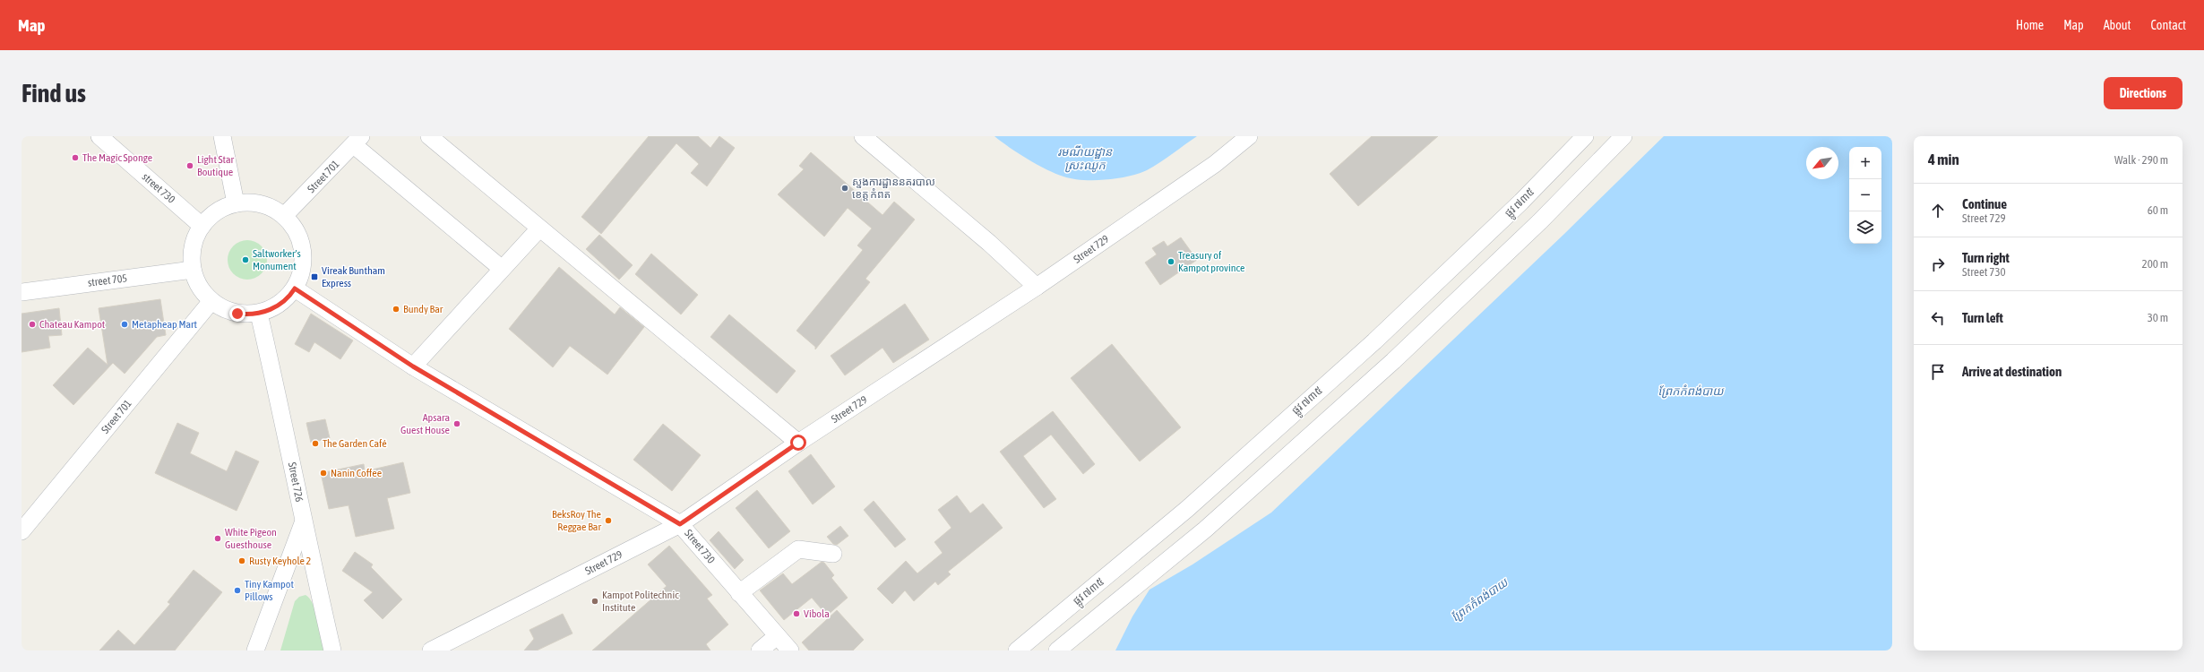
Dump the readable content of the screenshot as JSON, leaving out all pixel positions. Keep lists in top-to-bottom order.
{
  "streets": {
    "street": [
      "Street 701",
      "street 730",
      "ផ្លូវ ៧៣៥",
      "Street 729",
      "street 705",
      "Street 726",
      "Street 730"
    ]
  },
  "crossings": [
    ["Street 701", "street 730"],
    ["Street 701", "street 705"],
    ["Street 701", "Street 726"],
    ["Street 701", "Street 730"],
    ["street 730", "street 705"],
    ["street 730", "Street 726"],
    ["street 730", "Street 730"],
    ["Street 729", "Street 730"],
    ["street 705", "Street 726"],
    ["street 705", "Street 730"],
    ["Street 726", "Street 730"]
  ],
  "water": ["រមណីយដ្ឋាន ស្រះឈូក", "ព្រែកកំពង់បាយ"],
  "places": {
    "other": [
      "The Magic Sponge",
      "Light Star Boutique",
      "ស្នងការដ្ឋាននគរបាល ខេត្ត កំពត",
      "Saltworker's Monument",
      "Treasury of Kampot province",
      "Bundy Bar",
      "Chateau Kampot",
      "Metapheap Mart",
      "Apsara Guest House",
      "The Garden Café",
      "Nanin Coffee",
      "BeksRoy The Reggae Bar",
      "White Pigeon Guesthouse",
      "Rusty Keyhole 2",
      "Tiny Kampot Pillows",
      "Kampot Politechnic Institute",
      "Vibola"
    ],
    "transit": ["Vireak Buntham Express"]
  },
  "north": "bottom left",
  "page": {
    "header": "Map",
    "nav": [
      "Home",
      "Map",
      "About",
      "Contact"
    ],
    "buttons": "Directions",
    "title": "Find us",
    "heading": ["4 min", "Walk · 290 m"],
    "map_buttons": ["+", "−"],
    "list": [
      ["Continue", "Street 729", "60 m"],
      ["Turn right", "Street 730", "200 m"],
      ["Turn left", "30 m"],
      "Arrive at destination"
    ]
  }
}
